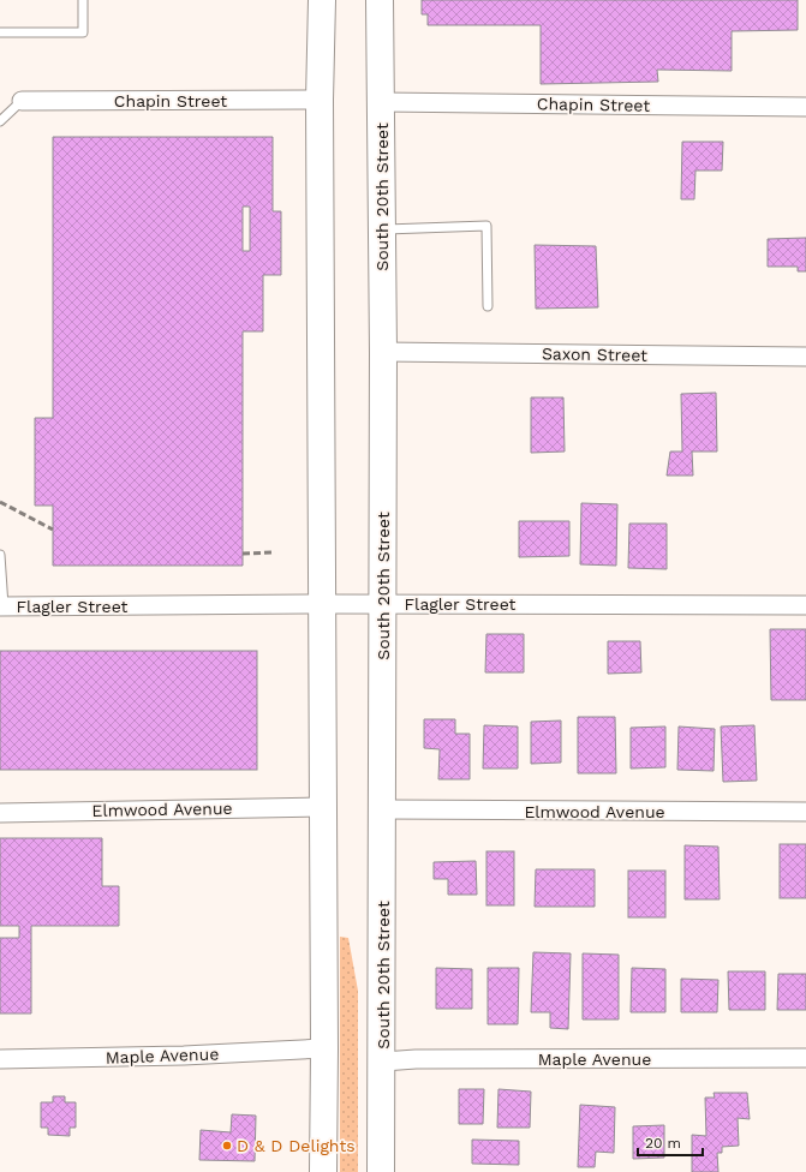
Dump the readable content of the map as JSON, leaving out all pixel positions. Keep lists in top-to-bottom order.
{
  "streets": {
    "main road": ["South 20th Street"],
    "street": [
      "Chapin Street",
      "Saxon Street",
      "Flagler Street",
      "Elmwood Avenue",
      "Maple Avenue"
    ]
  },
  "crossings": [
    ["Chapin Street", "South 20th Street"],
    ["South 20th Street", "Saxon Street"],
    ["South 20th Street", "Flagler Street"],
    ["South 20th Street", "Elmwood Avenue"],
    ["South 20th Street", "Maple Avenue"]
  ],
  "places": ["D & D Delights"],
  "scale_bar": "20 m"
}
